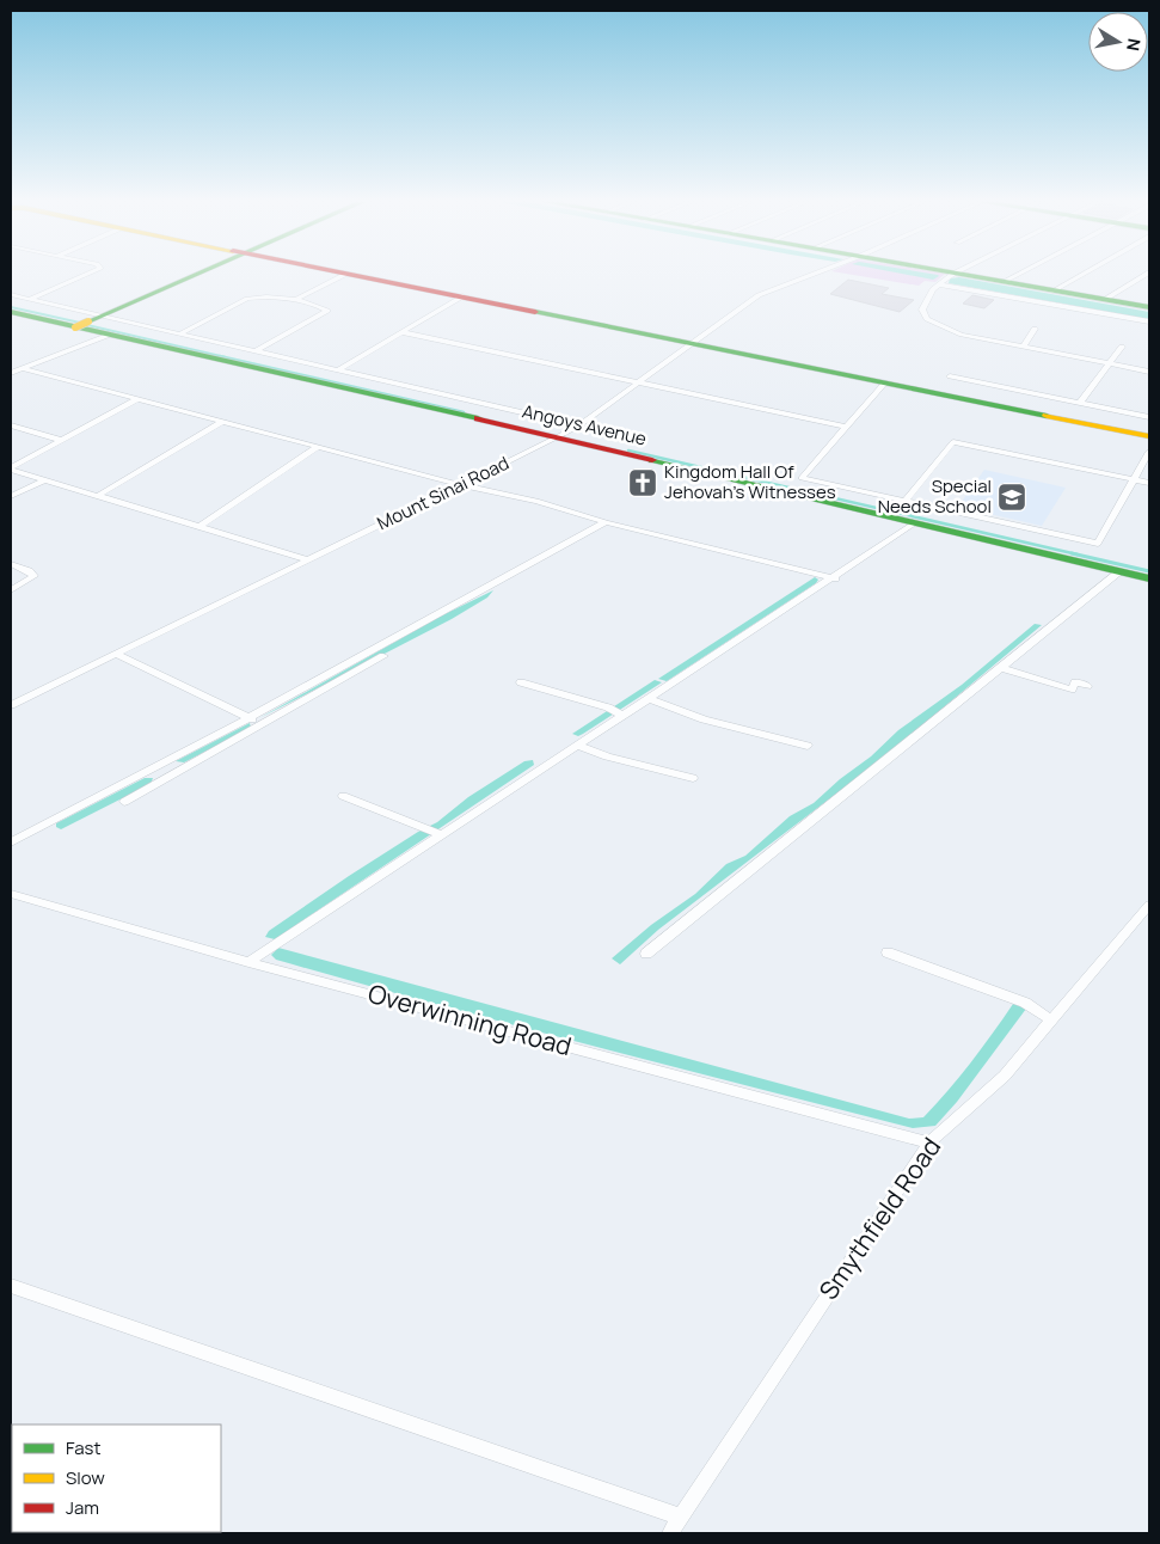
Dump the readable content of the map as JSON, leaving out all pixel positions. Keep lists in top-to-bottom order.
{
  "streets": {
    "street": [
      "Angoys Avenue",
      "Mount Sinai Road",
      "Overwinning Road",
      "Smythfield Road"
    ]
  },
  "crossings": [
    ["Angoys Avenue", "Mount Sinai Road"],
    ["Overwinning Road", "Smythfield Road"]
  ],
  "places": {
    "church": ["Kingdom Hall Of Jehovah’s Witnesses"],
    "school or university": ["Special Needs School"]
  },
  "legend": ["Fast", "Slow", "Jam"],
  "north": "right"
}
